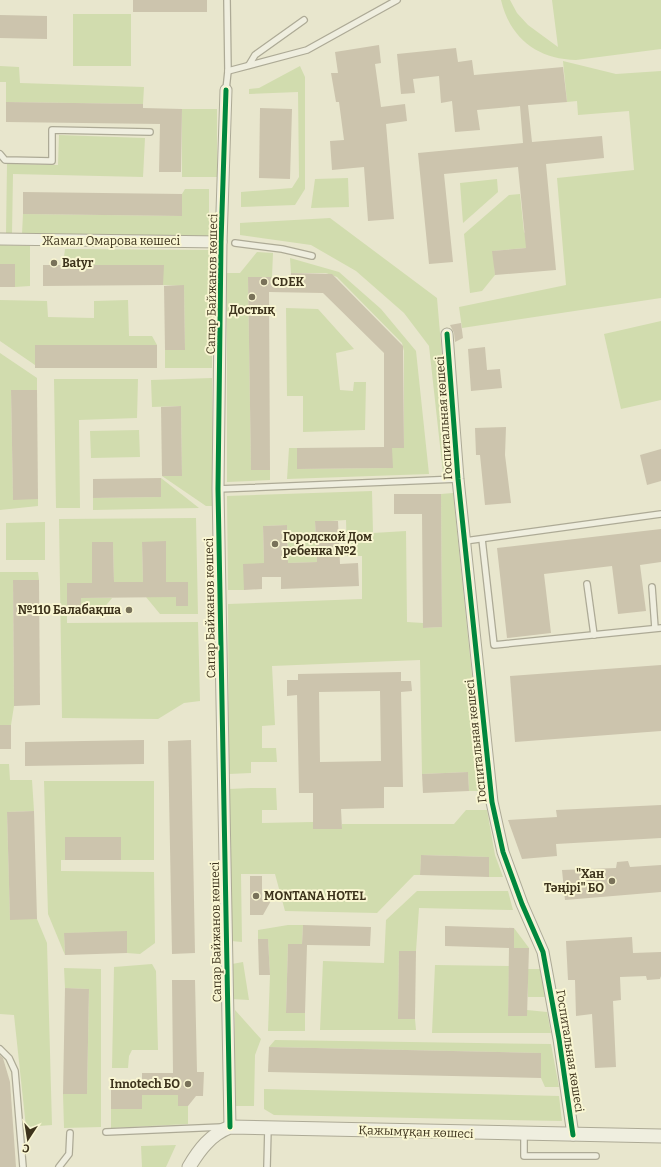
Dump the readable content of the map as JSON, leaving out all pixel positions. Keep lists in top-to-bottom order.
{
  "streets": {
    "street": [
      "Жамал Омарова көшесі",
      "Сапар Байжанов көшесі",
      "Госпитальная көшесі",
      "Қажымұқан көшесі"
    ]
  },
  "crossings": [
    ["Жамал Омарова көшесі", "Сапар Байжанов көшесі"],
    ["Сапар Байжанов көшесі", "Қажымұқан көшесі"],
    ["Госпитальная көшесі", "Қажымұқан көшесі"]
  ],
  "places": [
    "Batyr",
    "CDEK",
    "Достық",
    "Городской Дом ребенка №2",
    "№110 Балабақша",
    "\"Хан Тәңірі\" БО",
    "MONTANA HOTEL",
    "Innotech БО"
  ],
  "north": "bottom"
}
